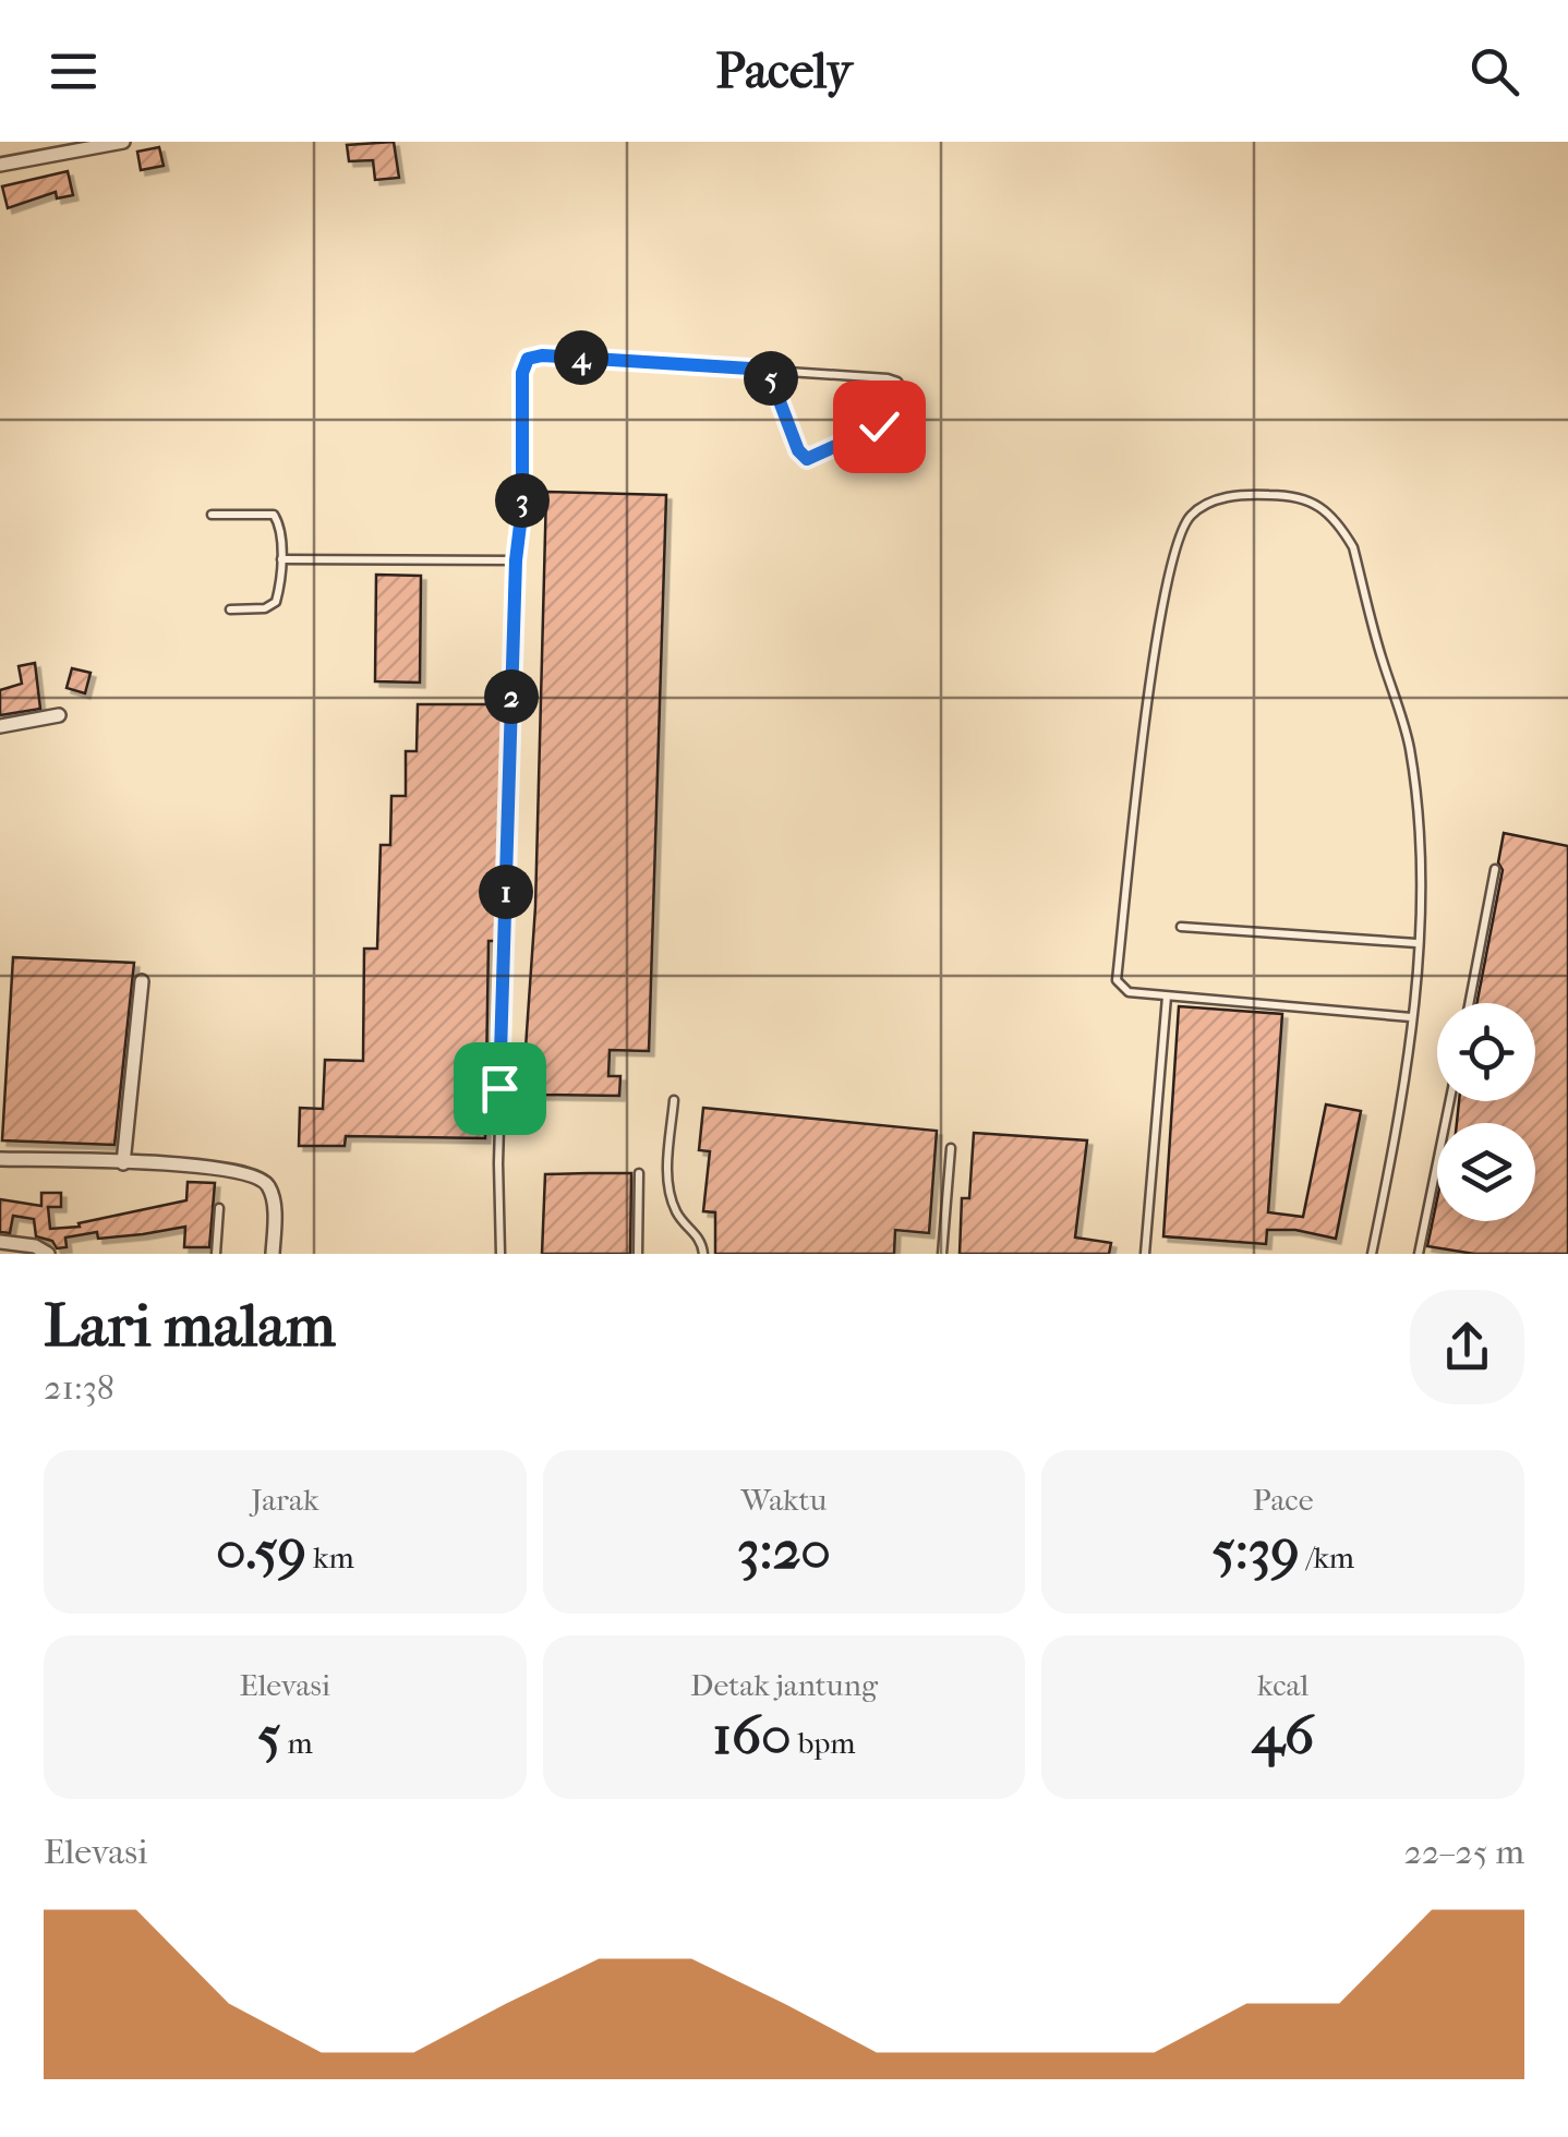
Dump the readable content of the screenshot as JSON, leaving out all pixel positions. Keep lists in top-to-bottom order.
{
  "page": {
    "header": "Pacely",
    "pins": [
      "4",
      "5",
      "3",
      "2",
      "1"
    ],
    "heading": ["Lari malam", "21:38"],
    "stats": [
      ["Jarak", "0.59 km"],
      ["Waktu", "3:20"],
      ["Pace", "5:39 /km"],
      ["Elevasi", "5 m"],
      ["Detak jantung", "160 bpm"],
      ["kcal", "46"]
    ],
    "chart": ["Elevasi", "22–25 m"]
  }
}
